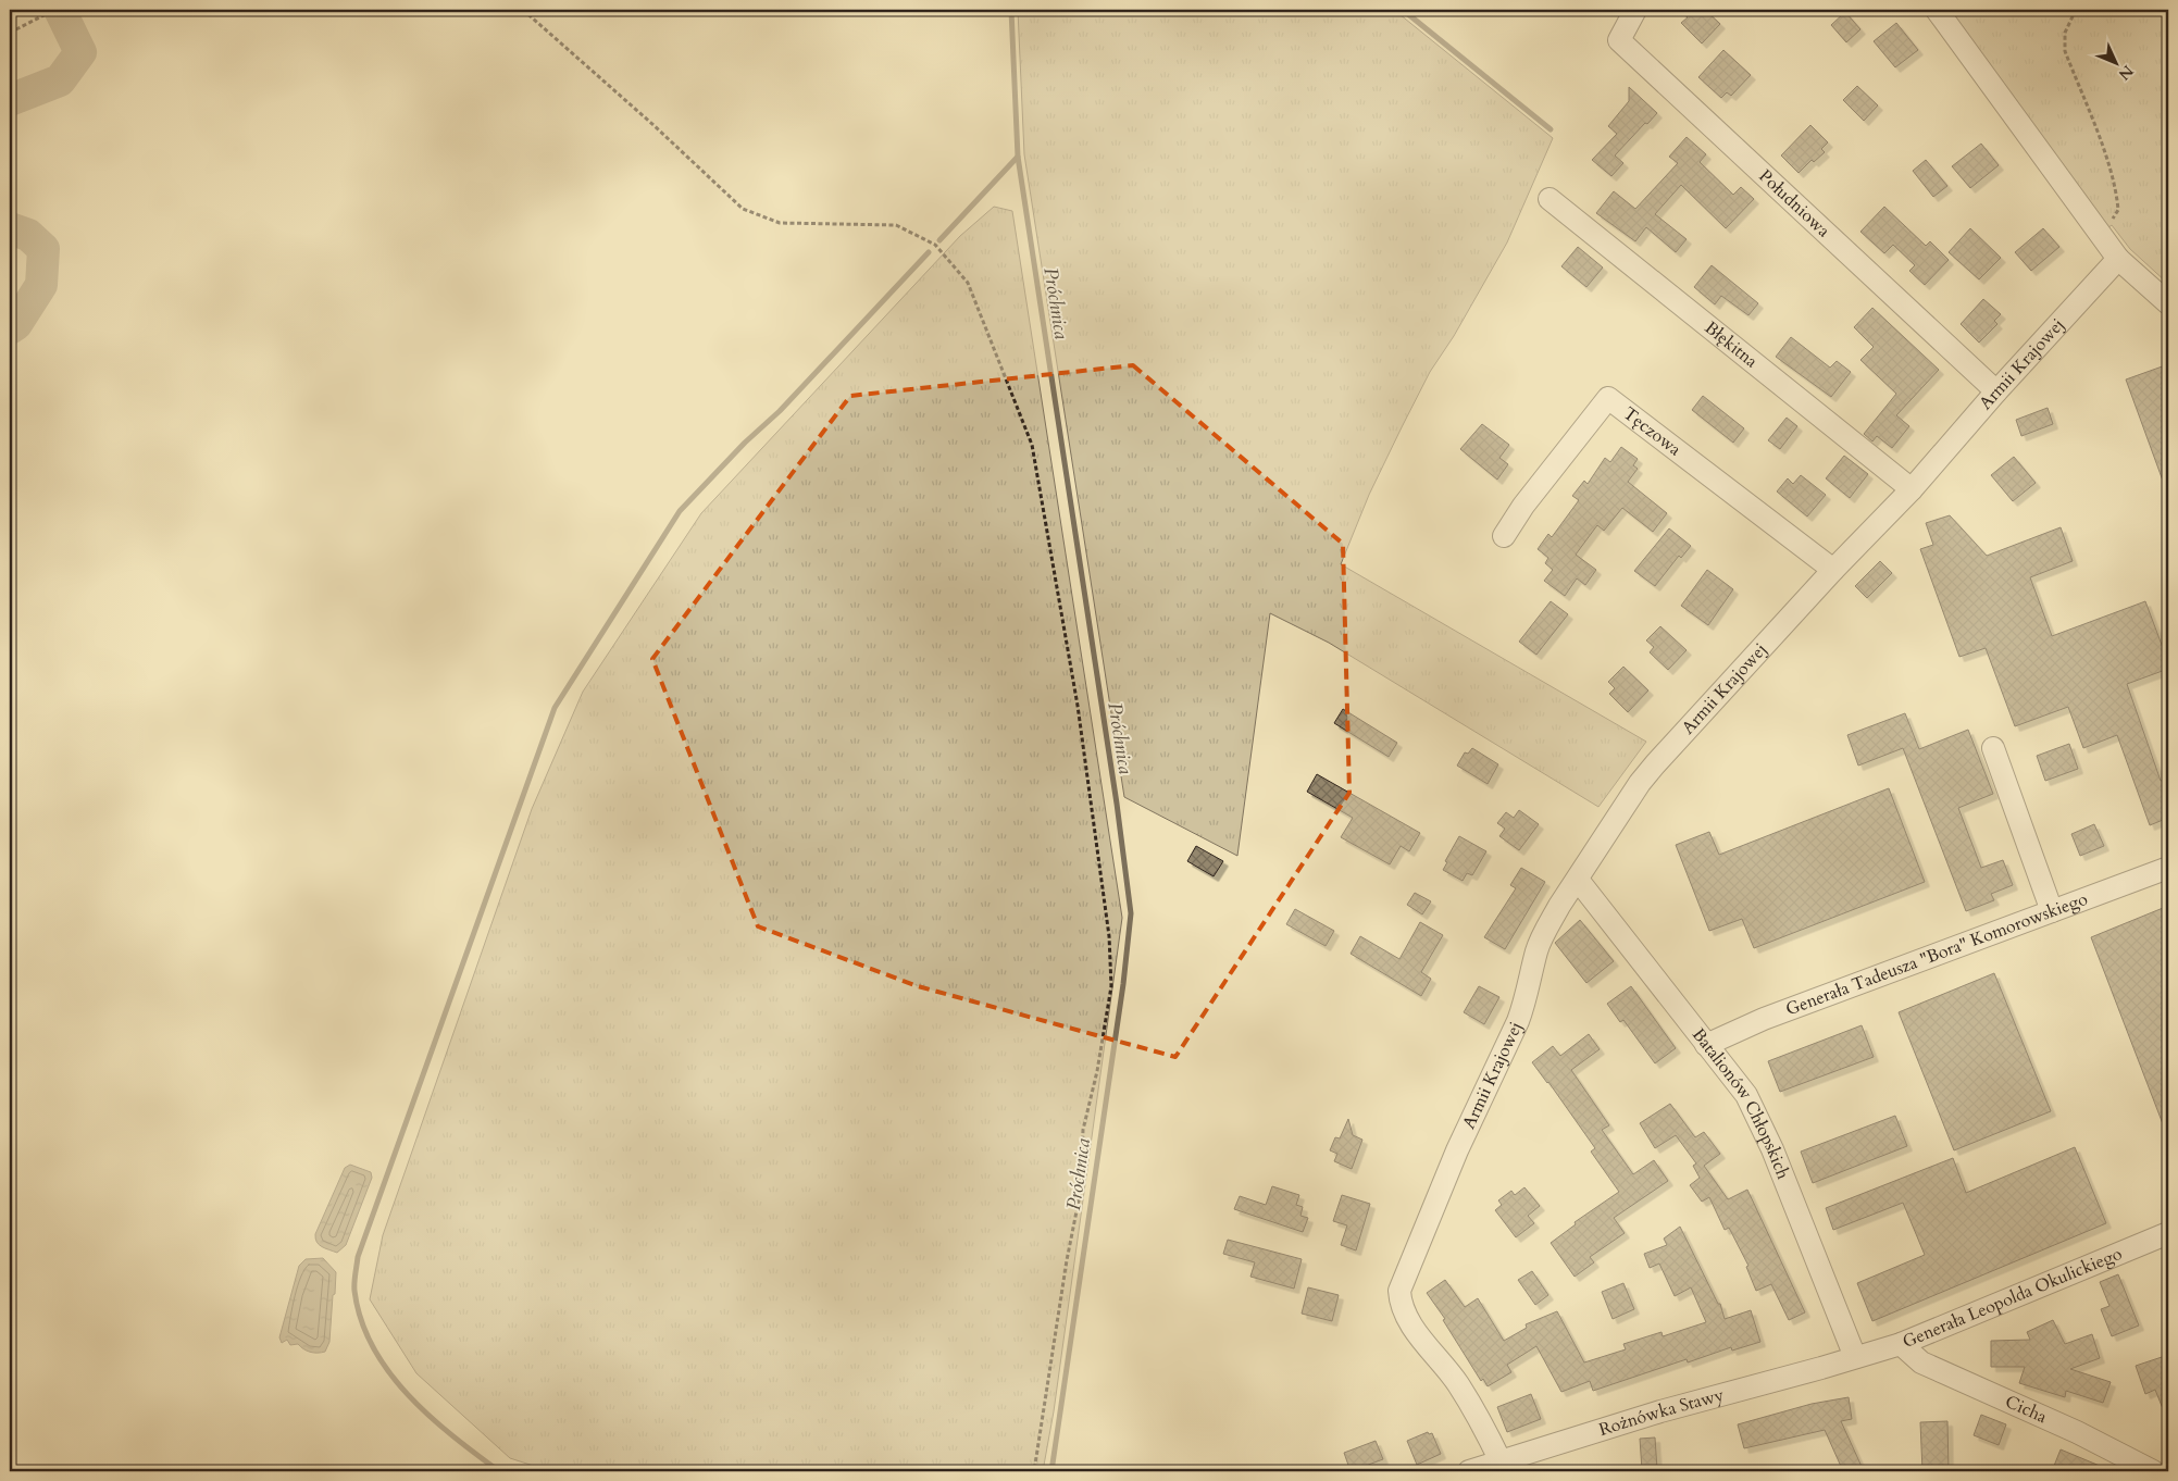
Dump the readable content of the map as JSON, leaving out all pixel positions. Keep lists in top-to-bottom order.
{
  "streets": {
    "street": [
      "Południowa",
      "Błękitna",
      "Armii Krajowej",
      "Tęczowa",
      "Generała Tadeusza \"Bora\" Komorowskiego",
      "Batalionów Chłopskich",
      "Generała Leopolda Okulickiego",
      "Cicha",
      "Rożnówka Stawy"
    ]
  },
  "crossings": [
    ["Południowa", "Armii Krajowej"],
    ["Błękitna", "Armii Krajowej"],
    ["Armii Krajowej", "Tęczowa"],
    ["Armii Krajowej", "Batalionów Chłopskich"],
    ["Armii Krajowej", "Rożnówka Stawy"],
    ["Generała Tadeusza \"Bora\" Komorowskiego", "Batalionów Chłopskich"],
    ["Batalionów Chłopskich", "Generała Leopolda Okulickiego"],
    ["Batalionów Chłopskich", "Rożnówka Stawy"],
    ["Generała Leopolda Okulickiego", "Cicha"],
    ["Generała Leopolda Okulickiego", "Rożnówka Stawy"]
  ],
  "water": ["Próchnica"],
  "north": "bottom right"
}
